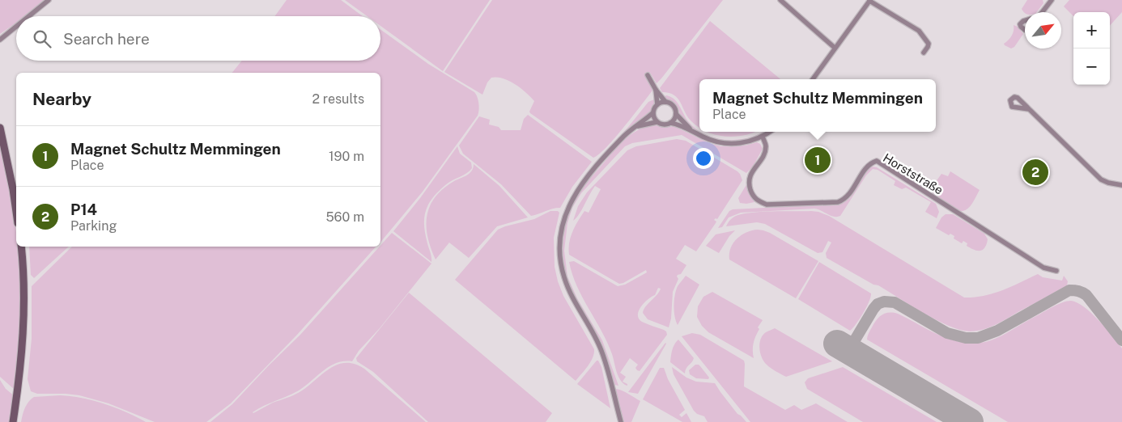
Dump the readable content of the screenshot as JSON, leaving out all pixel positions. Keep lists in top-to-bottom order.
{
  "streets": {
    "street": ["Horststraße"]
  },
  "north": "top right",
  "page": {
    "map_buttons": ["+", "−"],
    "search": "Search here",
    "heading": ["Nearby", "2 results"],
    "popup": ["Magnet Schultz Memmingen", "Place"],
    "list": [
      {
        "mark": "1",
        "name": "Magnet Schultz Memmingen",
        "note": "Place",
        "value": "190 m"
      },
      {
        "mark": "2",
        "name": "P14",
        "note": "Parking",
        "value": "560 m"
      }
    ],
    "pins": ["1", "2"]
  }
}
